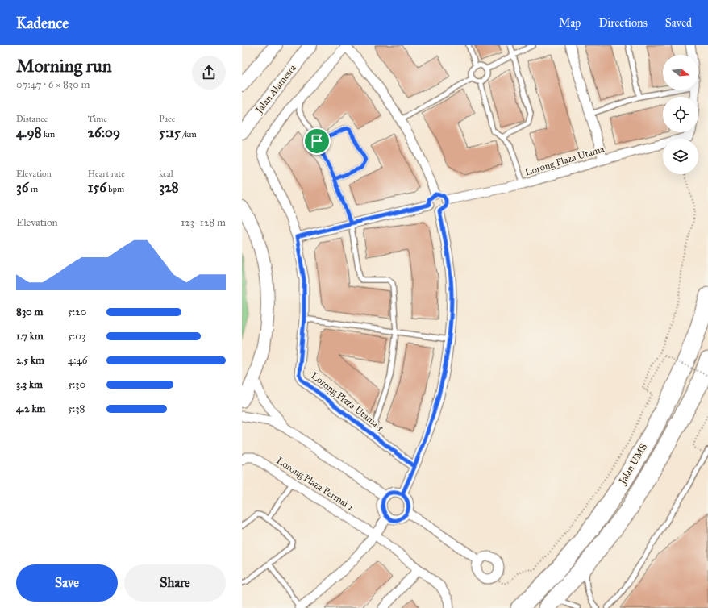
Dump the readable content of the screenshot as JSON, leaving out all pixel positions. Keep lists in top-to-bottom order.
{
  "streets": {
    "highway": ["Jalan UMS"],
    "street": [
      "Jalan Alamesra",
      "Lorong Plaza Utama",
      "Lorong Plaza Utama 5",
      "Lorong Plaza Permai 2"
    ]
  },
  "north": "right",
  "page": {
    "header": "Kadence",
    "nav": ["Map", "Directions", "Saved"],
    "heading": ["Morning run", "07:47 · 6 × 830 m"],
    "stats": [
      ["Distance", "4.98 km"],
      ["Time", "26:09"],
      ["Pace", "5:15 /km"],
      ["Elevation", "36 m"],
      ["Heart rate", "156 bpm"],
      ["kcal", "328"]
    ],
    "chart": ["Elevation", "123–128 m"],
    "list": [
      {
        "name": "830 m",
        "note": "5:20"
      },
      {
        "name": "1.7 km",
        "note": "5:03"
      },
      {
        "name": "2.5 km",
        "note": "4:46"
      },
      {
        "name": "3.3 km",
        "note": "5:30"
      },
      {
        "name": "4.2 km",
        "note": "5:38"
      }
    ],
    "buttons": ["Save", "Share"]
  }
}
